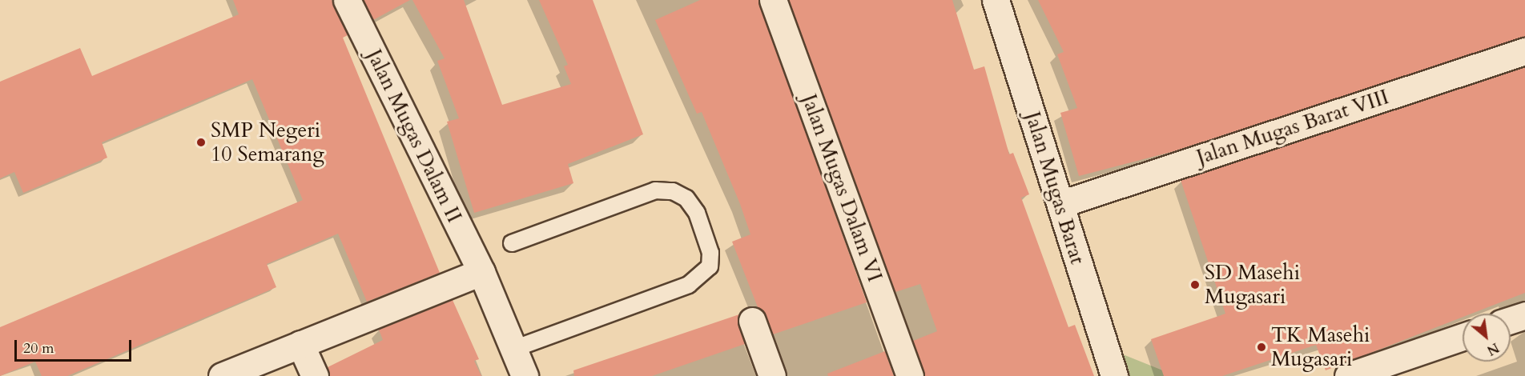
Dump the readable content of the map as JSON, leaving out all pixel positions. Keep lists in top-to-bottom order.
{
  "streets": {
    "street": [
      "Jalan Mugas Barat VIII",
      "Jalan Mugas Dalam II",
      "Jalan Mugas Dalam VI",
      "Jalan Mugas Barat"
    ]
  },
  "crossings": [
    ["Jalan Mugas Barat VIII", "Jalan Mugas Barat"]
  ],
  "places": ["SMP Negeri 10 Semarang", "SD Masehi Mugasari", "TK Masehi Mugasari"],
  "scale_bar": "20 m",
  "north": "bottom right"
}
